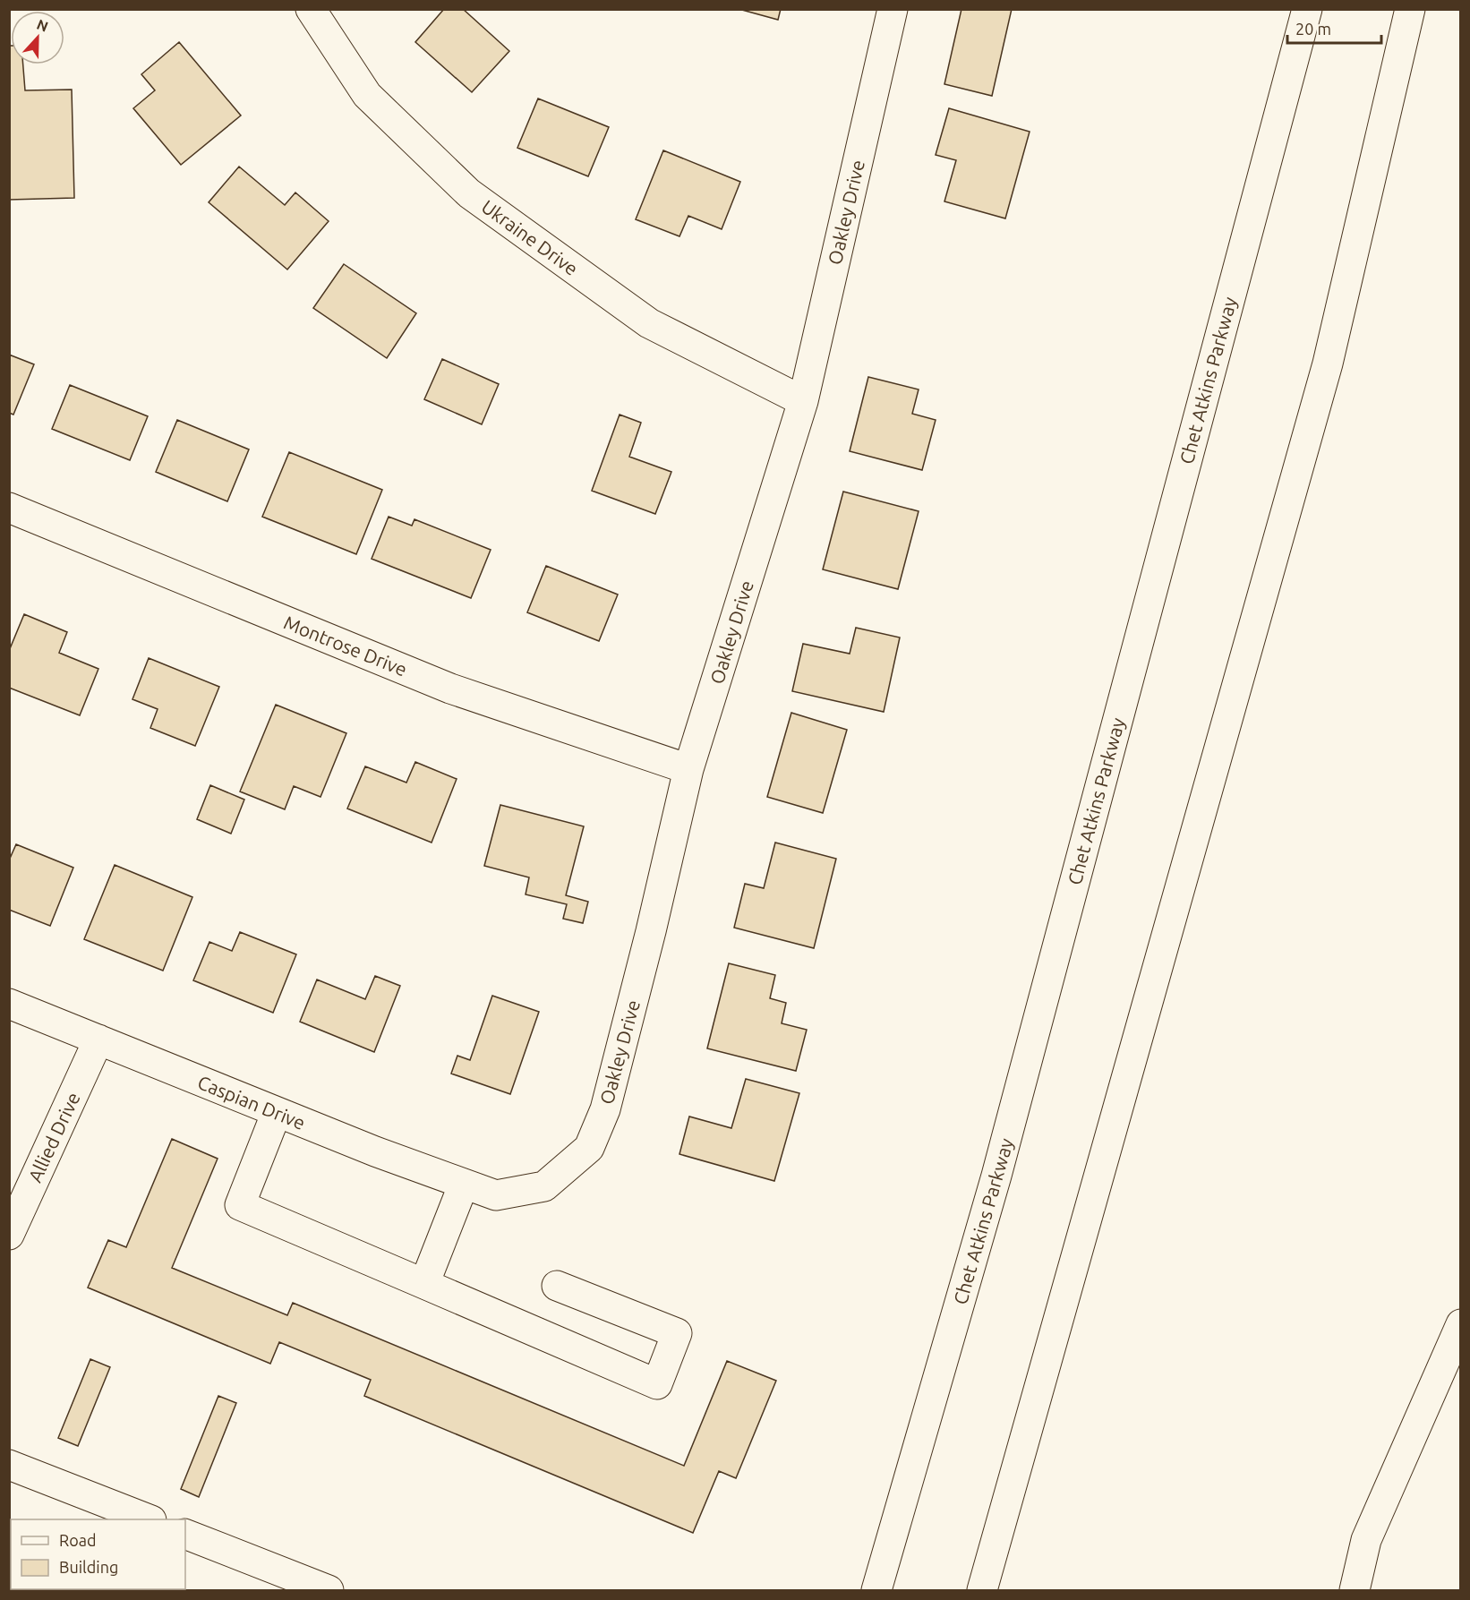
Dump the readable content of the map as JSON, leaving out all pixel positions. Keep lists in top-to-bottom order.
{
  "streets": {
    "main road": [
      "Oakley Drive",
      "Ukraine Drive",
      "Chet Atkins Parkway",
      "Montrose Drive",
      "Caspian Drive",
      "Allied Drive"
    ]
  },
  "crossings": [
    ["Oakley Drive", "Ukraine Drive"],
    ["Oakley Drive", "Montrose Drive"],
    ["Oakley Drive", "Caspian Drive"],
    ["Caspian Drive", "Allied Drive"]
  ],
  "legend": ["Road", "Building"],
  "scale_bar": "20 m",
  "north": "top"
}
